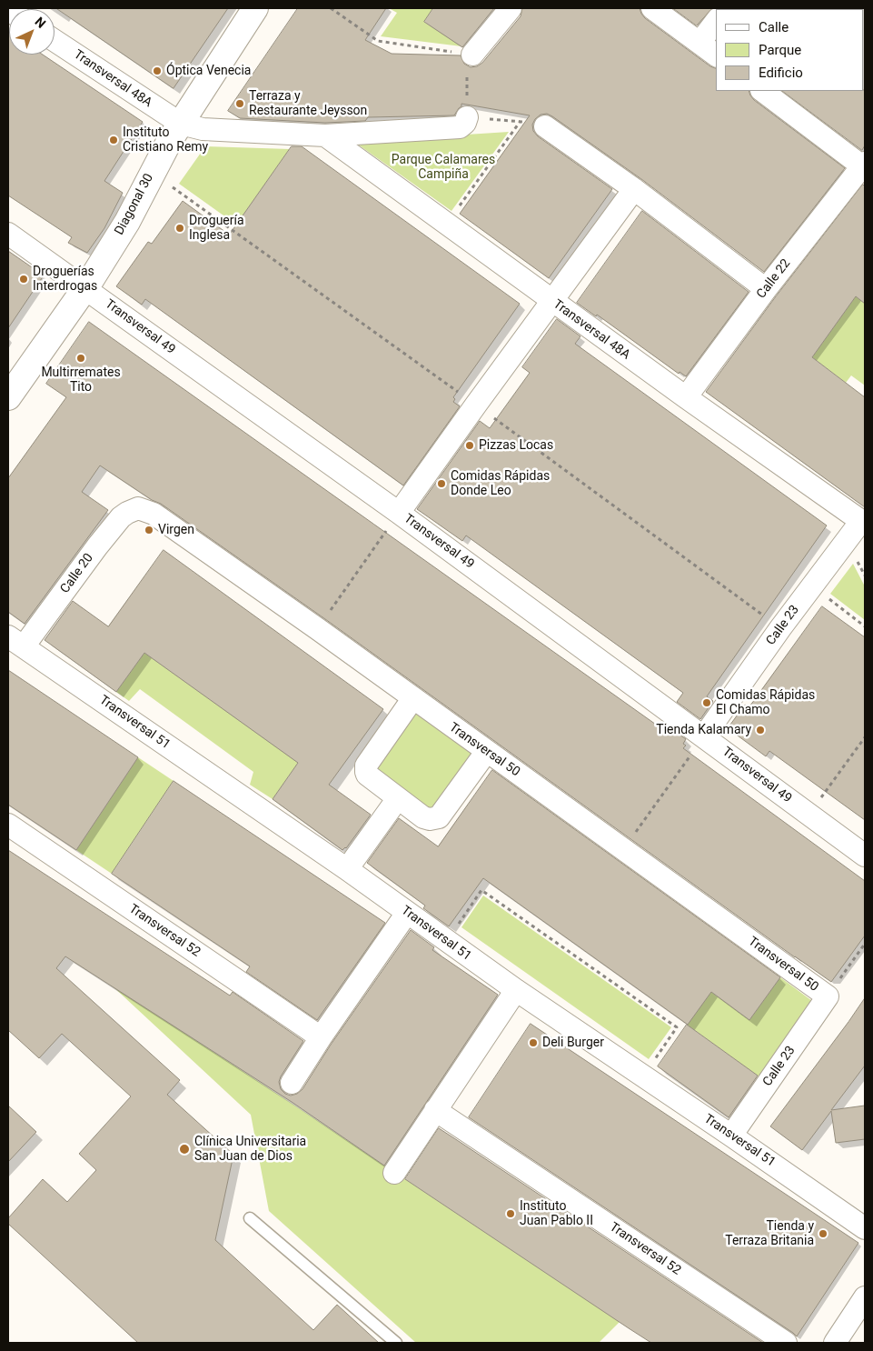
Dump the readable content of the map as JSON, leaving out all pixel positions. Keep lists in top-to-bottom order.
{
  "streets": {
    "street": [
      "Transversal 48A",
      "Diagonal 30",
      "Calle 22",
      "Transversal 49",
      "Calle 20",
      "Calle 23",
      "Transversal 51",
      "Transversal 50",
      "Transversal 52"
    ]
  },
  "crossings": [
    ["Transversal 48A", "Diagonal 30"],
    ["Transversal 48A", "Calle 22"],
    ["Transversal 48A", "Calle 23"],
    ["Diagonal 30", "Transversal 49"],
    ["Transversal 49", "Calle 23"],
    ["Calle 20", "Transversal 51"],
    ["Calle 20", "Transversal 50"],
    ["Calle 23", "Transversal 51"],
    ["Calle 23", "Transversal 50"]
  ],
  "parks": ["Parque Calamares Campiña"],
  "places": [
    "Óptica Venecia",
    "Terraza y Restaurante Jeysson",
    "Instituto Cristiano Remy",
    "Droguería Inglesa",
    "Droguerías Interdrogas",
    "Multirremates Tito",
    "Pizzas Locas",
    "Comidas Rápidas Donde Leo",
    "Virgen",
    "Comidas Rápidas El Chamo",
    "Tienda Kalamary",
    "Deli Burger",
    "Clínica Universitaria San Juan de Dios",
    "Instituto Juan Pablo II",
    "Tienda y Terraza Britania"
  ],
  "legend": ["Calle", "Parque", "Edificio"],
  "north": "top right"
}
